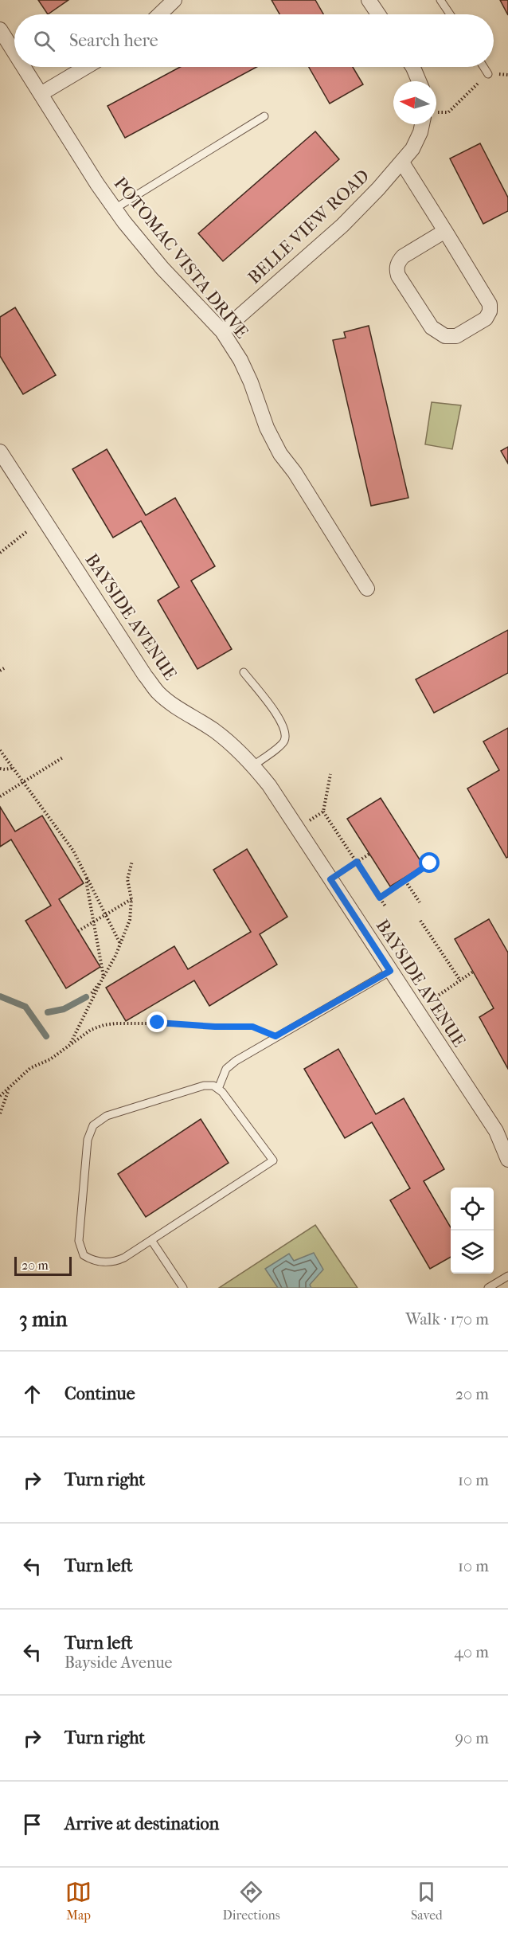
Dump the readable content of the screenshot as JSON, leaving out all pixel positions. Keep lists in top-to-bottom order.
{
  "streets": {
    "street": ["BELLE VIEW ROAD", "POTOMAC VISTA DRIVE", "BAYSIDE AVENUE"]
  },
  "crossings": [
    ["BELLE VIEW ROAD", "POTOMAC VISTA DRIVE"]
  ],
  "scale_bar": "20 m",
  "north": "left",
  "page": {
    "search": "Search here",
    "scale": "20 m",
    "heading": ["3 min", "Walk · 170 m"],
    "list": [
      ["Continue", "20 m"],
      ["Turn right", "10 m"],
      ["Turn left", "10 m"],
      ["Turn left", "Bayside Avenue", "40 m"],
      ["Turn right", "90 m"],
      "Arrive at destination"
    ],
    "nav": ["Map", "Directions", "Saved"]
  }
}
